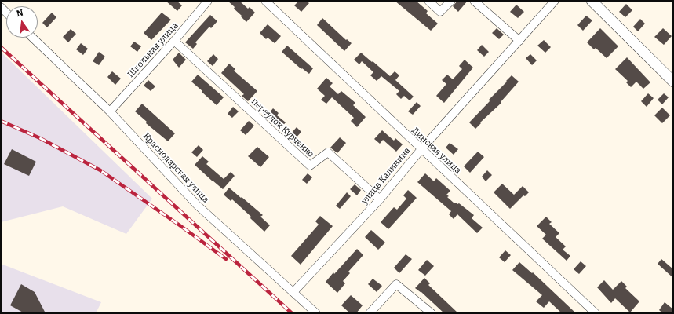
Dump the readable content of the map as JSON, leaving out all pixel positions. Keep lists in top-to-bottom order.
{
  "streets": {
    "street": [
      "Школьная улица",
      "переулок Курченко",
      "Динская улица",
      "Краснодарская улица",
      "улица Калинина"
    ]
  },
  "crossings": [
    ["Школьная улица", "переулок Курченко"],
    ["Школьная улица", "Краснодарская улица"],
    ["переулок Курченко", "улица Калинина"],
    ["Динская улица", "улица Калинина"],
    ["Краснодарская улица", "улица Калинина"]
  ],
  "north": "top"
}
